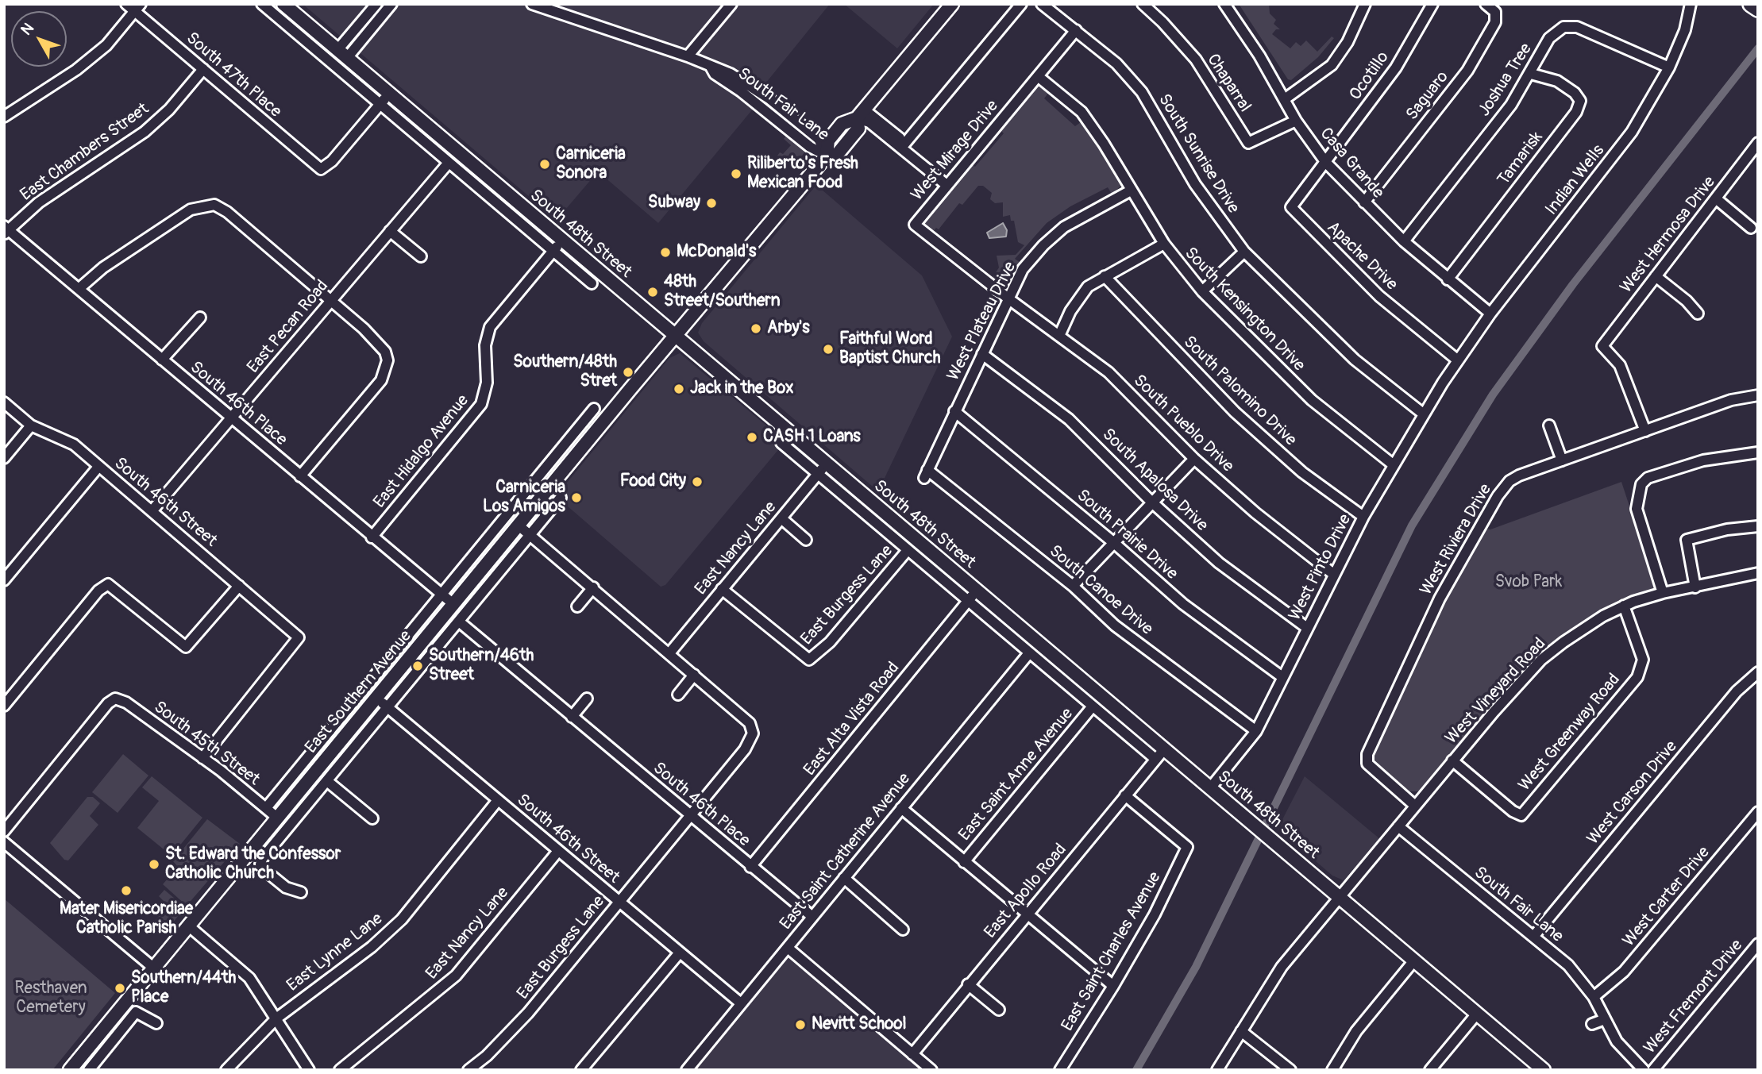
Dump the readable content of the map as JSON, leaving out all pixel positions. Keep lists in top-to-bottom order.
{
  "streets": {
    "main road": ["South 48th Street", "East Southern Avenue"],
    "street": [
      "South 47th Place",
      "Ocotillo",
      "Joshua Tree",
      "Chaparral",
      "Saguaro",
      "South Fair Lane",
      "West Mirage Drive",
      "East Chambers Street",
      "South Sunrise Drive",
      "Tamarisk",
      "Casa Grande",
      "Indian Wells",
      "West Hermosa Drive",
      "Apache Drive",
      "South Kensington Drive",
      "West Plateau Drive",
      "East Pecan Road",
      "South Palomino Drive",
      "South 46th Place",
      "South Pueblo Drive",
      "East Hidalgo Avenue",
      "South Apalosa Drive",
      "South 46th Street",
      "South Prairie Drive",
      "West Riviera Drive",
      "East Nancy Lane",
      "West Pinto Drive",
      "South Canoe Drive",
      "East Burgess Lane",
      "West Vineyard Road",
      "East Alta Vista Road",
      "West Greenway Road",
      "South 45th Street",
      "East Saint Anne Avenue",
      "West Carson Drive",
      "East Saint Catherine Avenue",
      "East Apollo Road",
      "West Carter Drive",
      "East Saint Charles Avenue",
      "East Lynne Lane",
      "West Fremont Drive"
    ]
  },
  "crossings": [
    ["South 47th Place", "East Chambers Street"],
    ["South 47th Place", "South 48th Street"],
    ["Ocotillo", "Casa Grande"],
    ["Ocotillo", "Apache Drive"],
    ["Joshua Tree", "Tamarisk"],
    ["Joshua Tree", "Casa Grande"],
    ["Joshua Tree", "Indian Wells"],
    ["Chaparral", "Casa Grande"],
    ["Saguaro", "Casa Grande"],
    ["South Fair Lane", "West Vineyard Road"],
    ["South Fair Lane", "East Southern Avenue"],
    ["South Fair Lane", "West Carson Drive"],
    ["South Fair Lane", "West Carter Drive"],
    ["West Mirage Drive", "South Sunrise Drive"],
    ["West Mirage Drive", "South Kensington Drive"],
    ["West Mirage Drive", "West Plateau Drive"],
    ["West Mirage Drive", "South Pueblo Drive"],
    ["East Chambers Street", "South 46th Place"],
    ["South Sunrise Drive", "West Pinto Drive"],
    ["Tamarisk", "Casa Grande"],
    ["Casa Grande", "Indian Wells"],
    ["Casa Grande", "Apache Drive"],
    ["Indian Wells", "Apache Drive"],
    ["Indian Wells", "West Pinto Drive"],
    ["South 48th Street", "East Pecan Road"],
    ["South 48th Street", "East Hidalgo Avenue"],
    ["South 48th Street", "East Nancy Lane"],
    ["South 48th Street", "West Pinto Drive"],
    ["South 48th Street", "East Burgess Lane"],
    ["South 48th Street", "West Vineyard Road"],
    ["South 48th Street", "East Southern Avenue"],
    ["South 48th Street", "East Alta Vista Road"],
    ["South 48th Street", "East Saint Anne Avenue"],
    ["South 48th Street", "East Saint Catherine Avenue"],
    ["South 48th Street", "East Apollo Road"],
    ["West Hermosa Drive", "West Riviera Drive"],
    ["Apache Drive", "West Pinto Drive"],
    ["South Kensington Drive", "West Plateau Drive"],
    ["South Kensington Drive", "West Pinto Drive"],
    ["West Plateau Drive", "South Pueblo Drive"],
    ["West Plateau Drive", "South Apalosa Drive"],
    ["West Plateau Drive", "South Prairie Drive"],
    ["West Plateau Drive", "South Canoe Drive"],
    ["East Pecan Road", "South 46th Place"],
    ["East Pecan Road", "South 46th Street"],
    ["South Palomino Drive", "West Pinto Drive"],
    ["South 46th Place", "East Hidalgo Avenue"],
    ["South 46th Place", "East Burgess Lane"],
    ["South 46th Place", "East Southern Avenue"],
    ["South 46th Place", "East Alta Vista Road"],
    ["South 46th Place", "East Saint Catherine Avenue"],
    ["South Pueblo Drive", "West Pinto Drive"],
    ["South Apalosa Drive", "West Pinto Drive"],
    ["South 46th Street", "East Nancy Lane"],
    ["South 46th Street", "East Burgess Lane"],
    ["South 46th Street", "East Southern Avenue"],
    ["South 46th Street", "South 45th Street"],
    ["South 46th Street", "East Saint Catherine Avenue"],
    ["South 46th Street", "East Lynne Lane"],
    ["South Prairie Drive", "West Pinto Drive"],
    ["West Riviera Drive", "West Vineyard Road"],
    ["East Nancy Lane", "East Burgess Lane"],
    ["West Pinto Drive", "South Canoe Drive"],
    ["West Vineyard Road", "West Greenway Road"],
    ["East Southern Avenue", "South 45th Street"],
    ["East Apollo Road", "East Saint Charles Avenue"]
  ],
  "parks": ["Svob Park", "Resthaven Cemetery"],
  "places": [
    "Carniceria Sonora",
    "Riliberto's Fresh Mexican Food",
    "Subway",
    "McDonald's",
    "48th Street/Southern",
    "Arby's",
    "Faithful Word Baptist Church",
    "Southern/48th Stret",
    "Jack in the Box",
    "CASH 1 Loans",
    "Food City",
    "Carniceria Los Amigos",
    "Southern/46th Street",
    "St. Edward the Confessor Catholic Church",
    "Mater Misericordiae Catholic Parish",
    "Southern/44th Place",
    "Nevitt School"
  ],
  "north": "top left"
}
